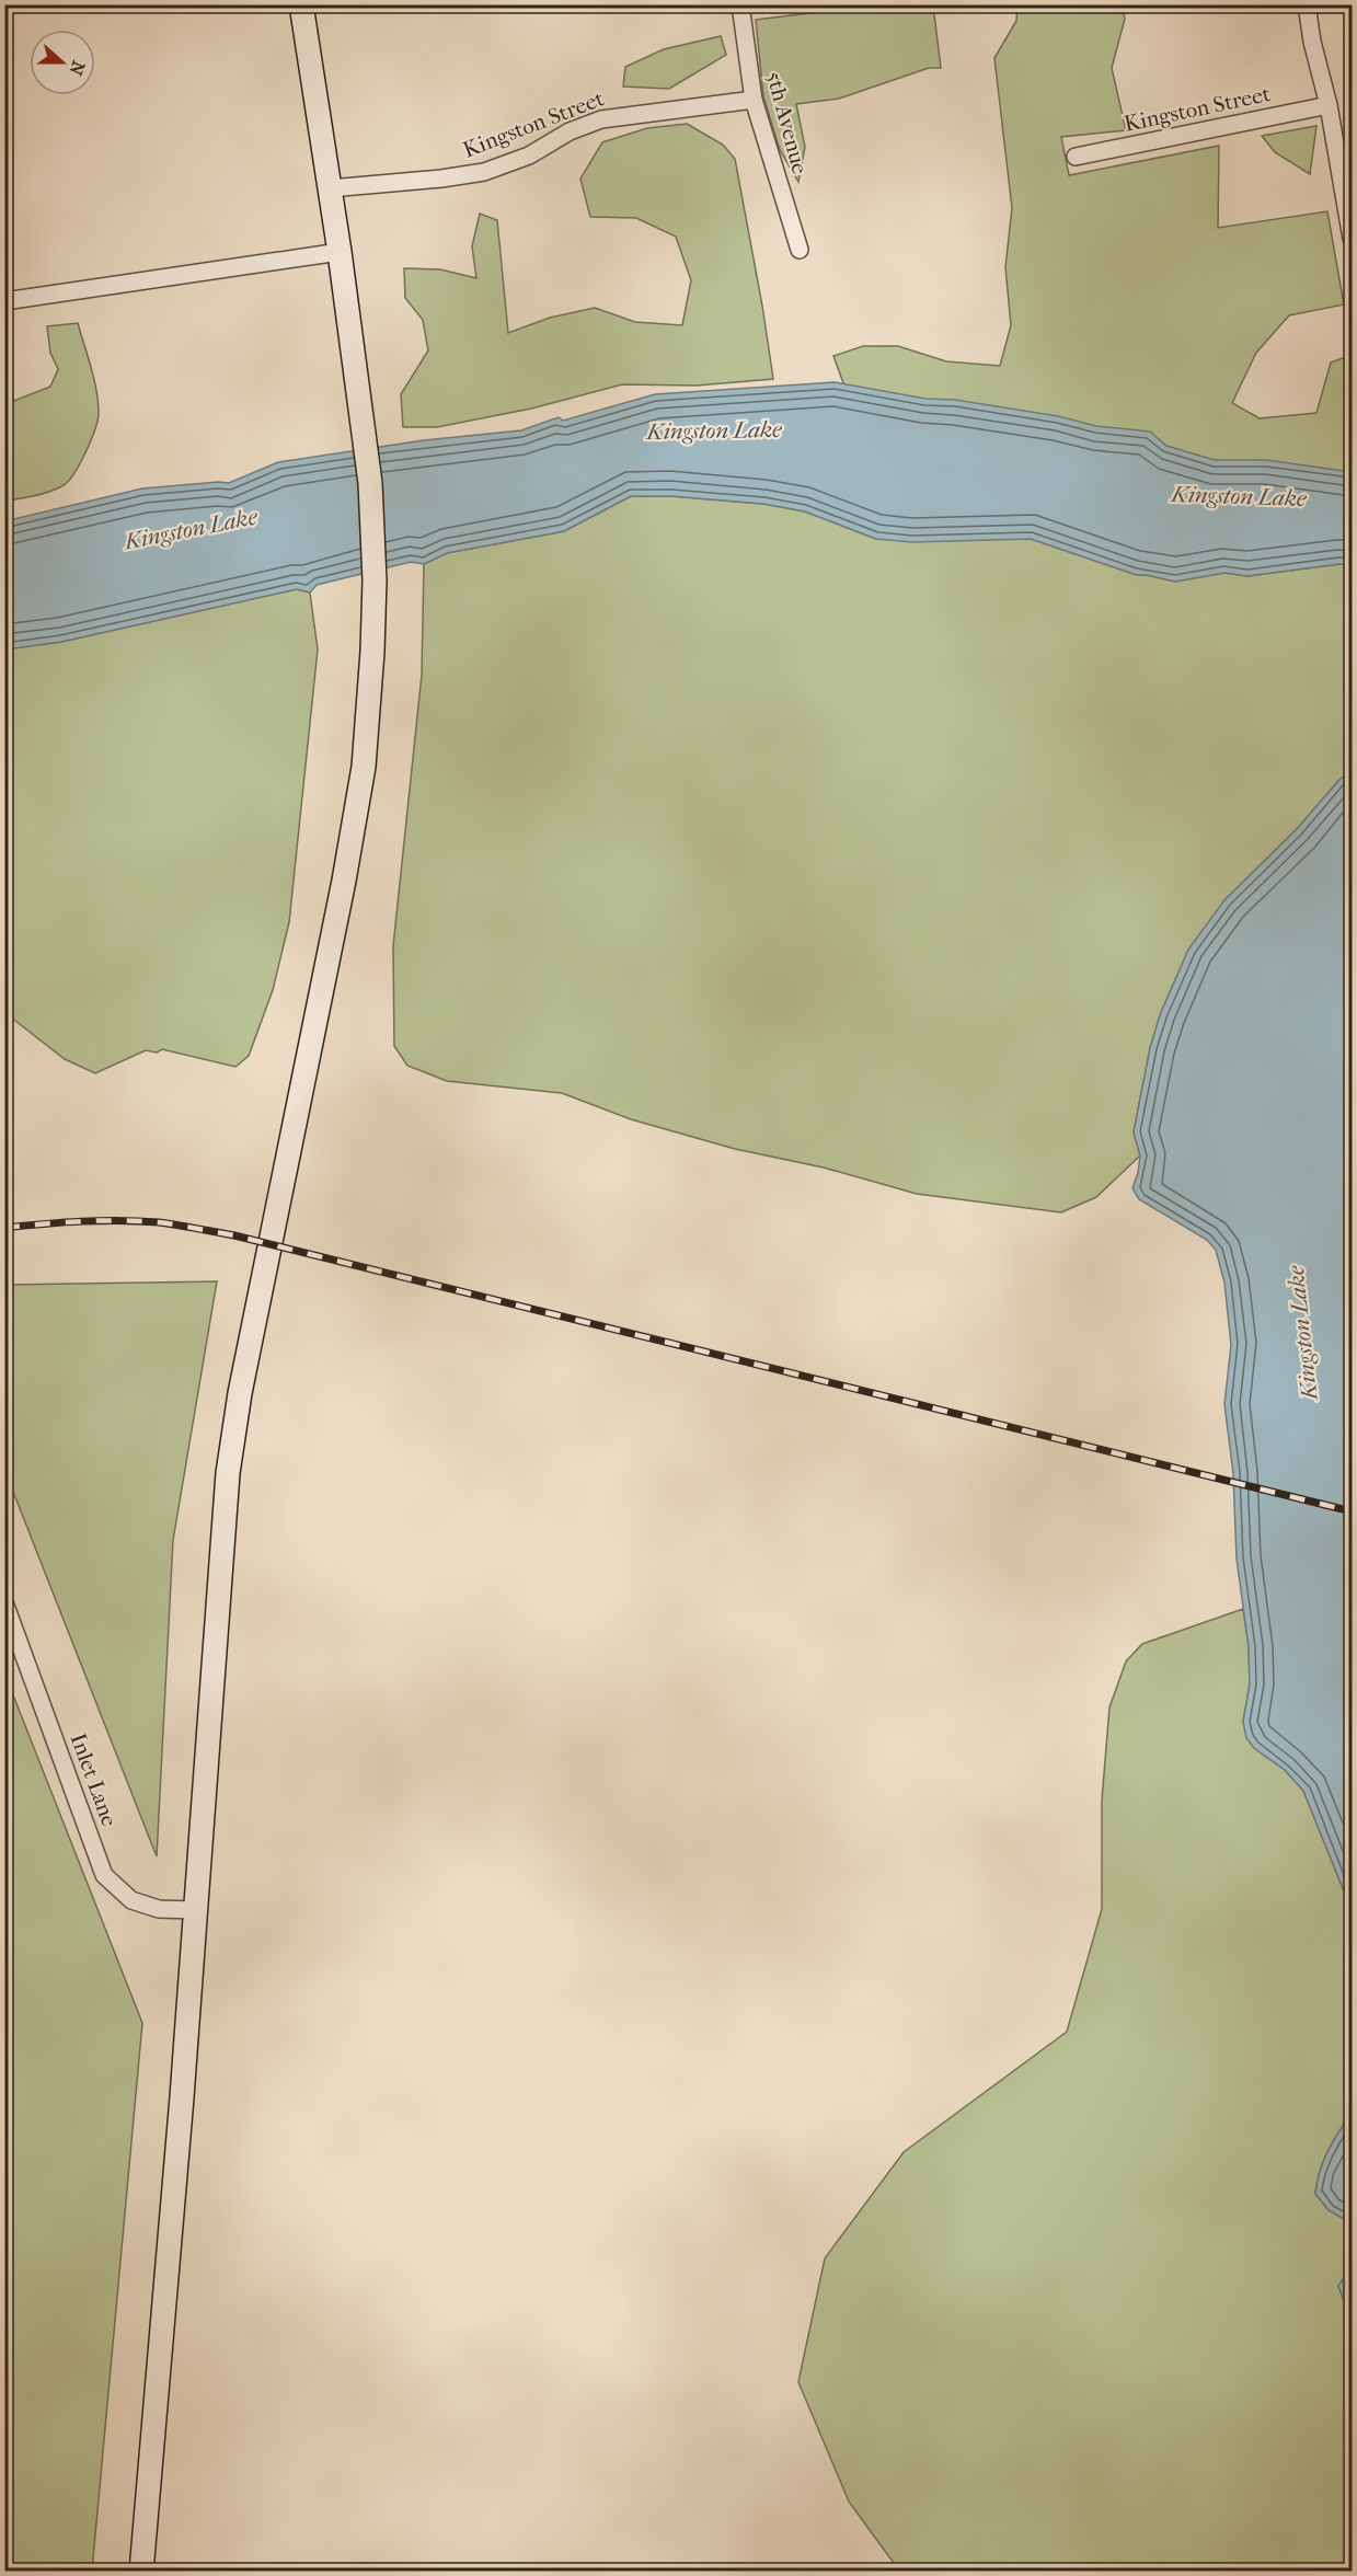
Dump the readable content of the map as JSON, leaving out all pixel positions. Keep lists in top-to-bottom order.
{
  "streets": {
    "street": ["Kingston Street", "5th Avenue", "Inlet Lane"]
  },
  "crossings": [
    ["Kingston Street", "5th Avenue"]
  ],
  "water": ["Kingston Lake"],
  "north": "right"
}
